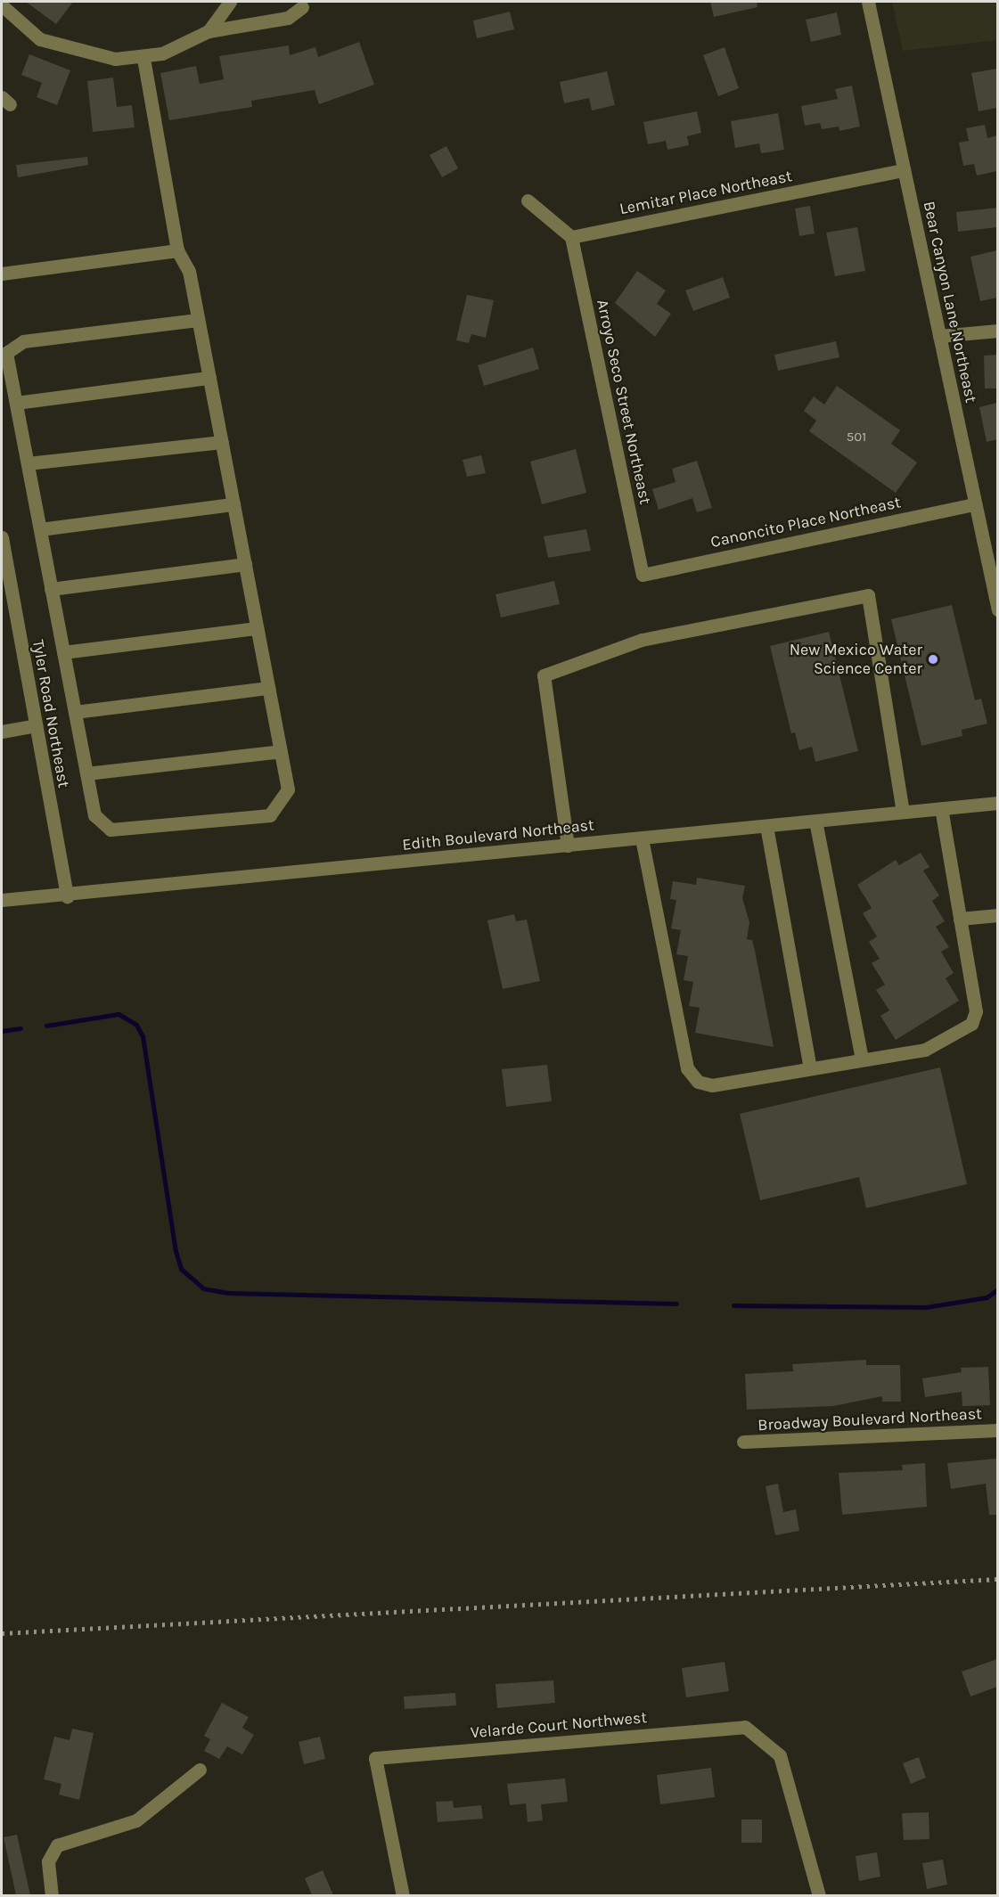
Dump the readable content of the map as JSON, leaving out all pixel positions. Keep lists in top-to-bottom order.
{
  "streets": {
    "street": [
      "Lemitar Place Northeast",
      "Bear Canyon Lane Northeast",
      "Arroyo Seco Street Northeast",
      "Canoncito Place Northeast",
      "Tyler Road Northeast",
      "Edith Boulevard Northeast",
      "Broadway Boulevard Northeast",
      "Velarde Court Northwest"
    ]
  },
  "crossings": [
    ["Lemitar Place Northeast", "Bear Canyon Lane Northeast"],
    ["Lemitar Place Northeast", "Arroyo Seco Street Northeast"],
    ["Bear Canyon Lane Northeast", "Canoncito Place Northeast"],
    ["Arroyo Seco Street Northeast", "Canoncito Place Northeast"],
    ["Tyler Road Northeast", "Edith Boulevard Northeast"]
  ],
  "places": ["New Mexico Water Science Center"],
  "house_numbers": ["501"]
}
